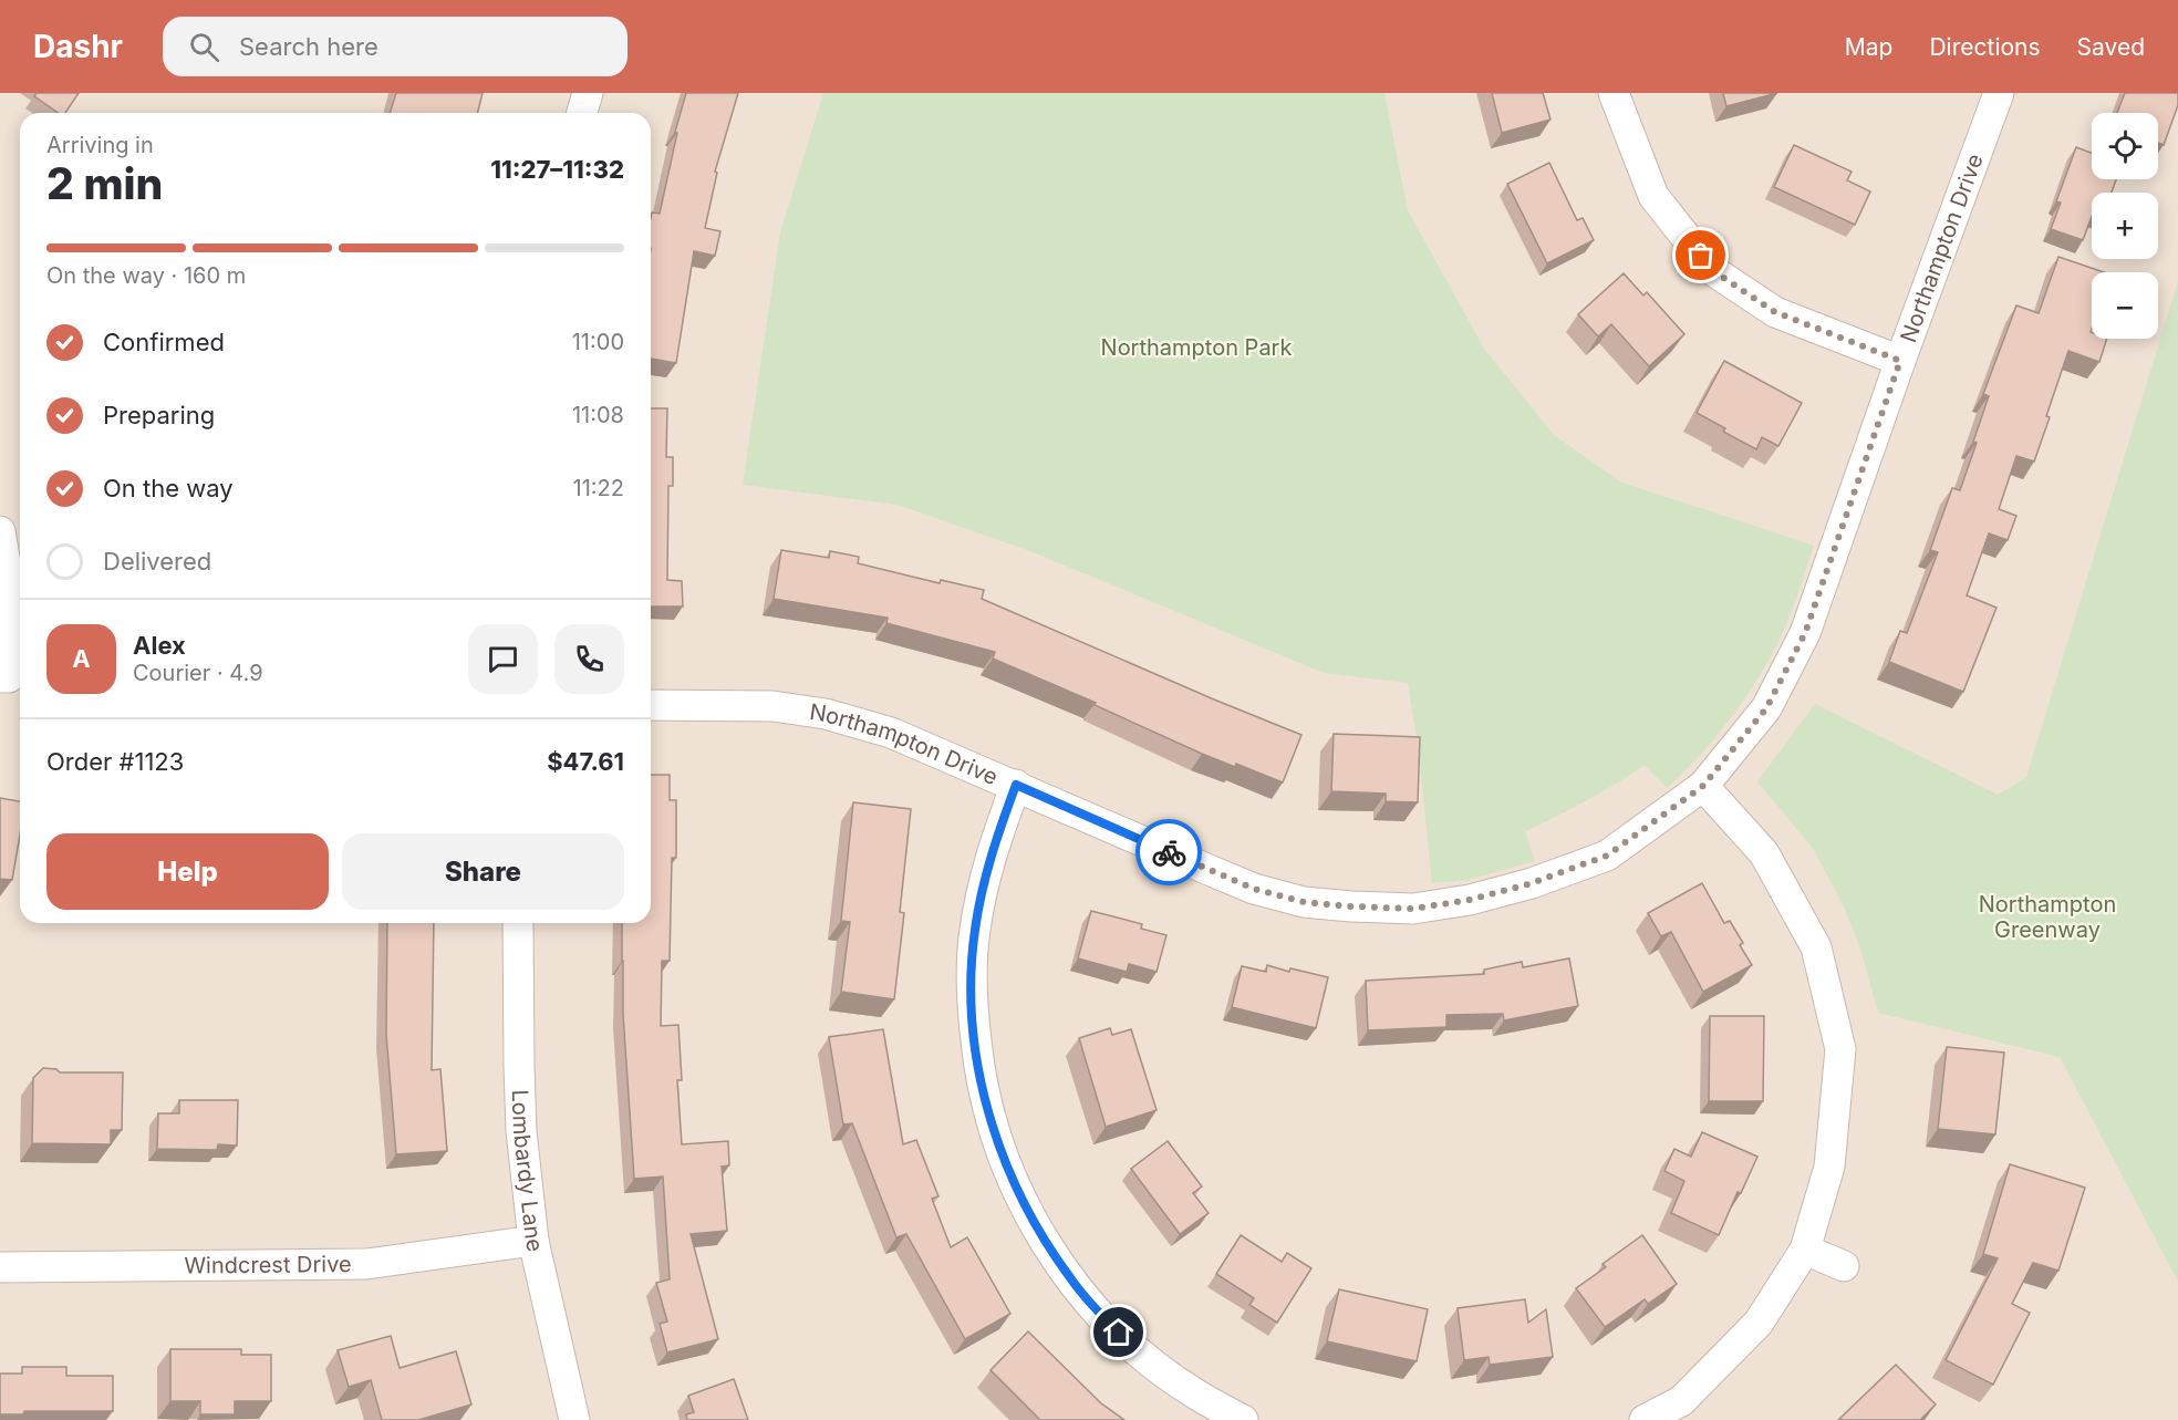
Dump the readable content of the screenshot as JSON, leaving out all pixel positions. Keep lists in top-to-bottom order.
{
  "streets": {
    "street": ["Northampton Drive", "Lombardy Lane", "Windcrest Drive"]
  },
  "crossings": [
    ["Lombardy Lane", "Windcrest Drive"]
  ],
  "parks": ["Northampton Park", "Northampton Greenway"],
  "page": {
    "header": "Dashr",
    "search": "Search here",
    "nav": ["Map", "Directions", "Saved"],
    "map_buttons": ["+", "−"],
    "heading": ["2 min", "Arriving in", "11:27–11:32"],
    "panel": [
      "Alex",
      "Courier · 4.9",
      "Order #1123",
      "$47.61"
    ],
    "bar": "On the way · 160 m",
    "list": [
      ["Confirmed", "11:00"],
      ["Preparing", "11:08"],
      ["On the way", "11:22"],
      "Delivered"
    ],
    "round": "A",
    "buttons": ["Help", "Share"]
  }
}
